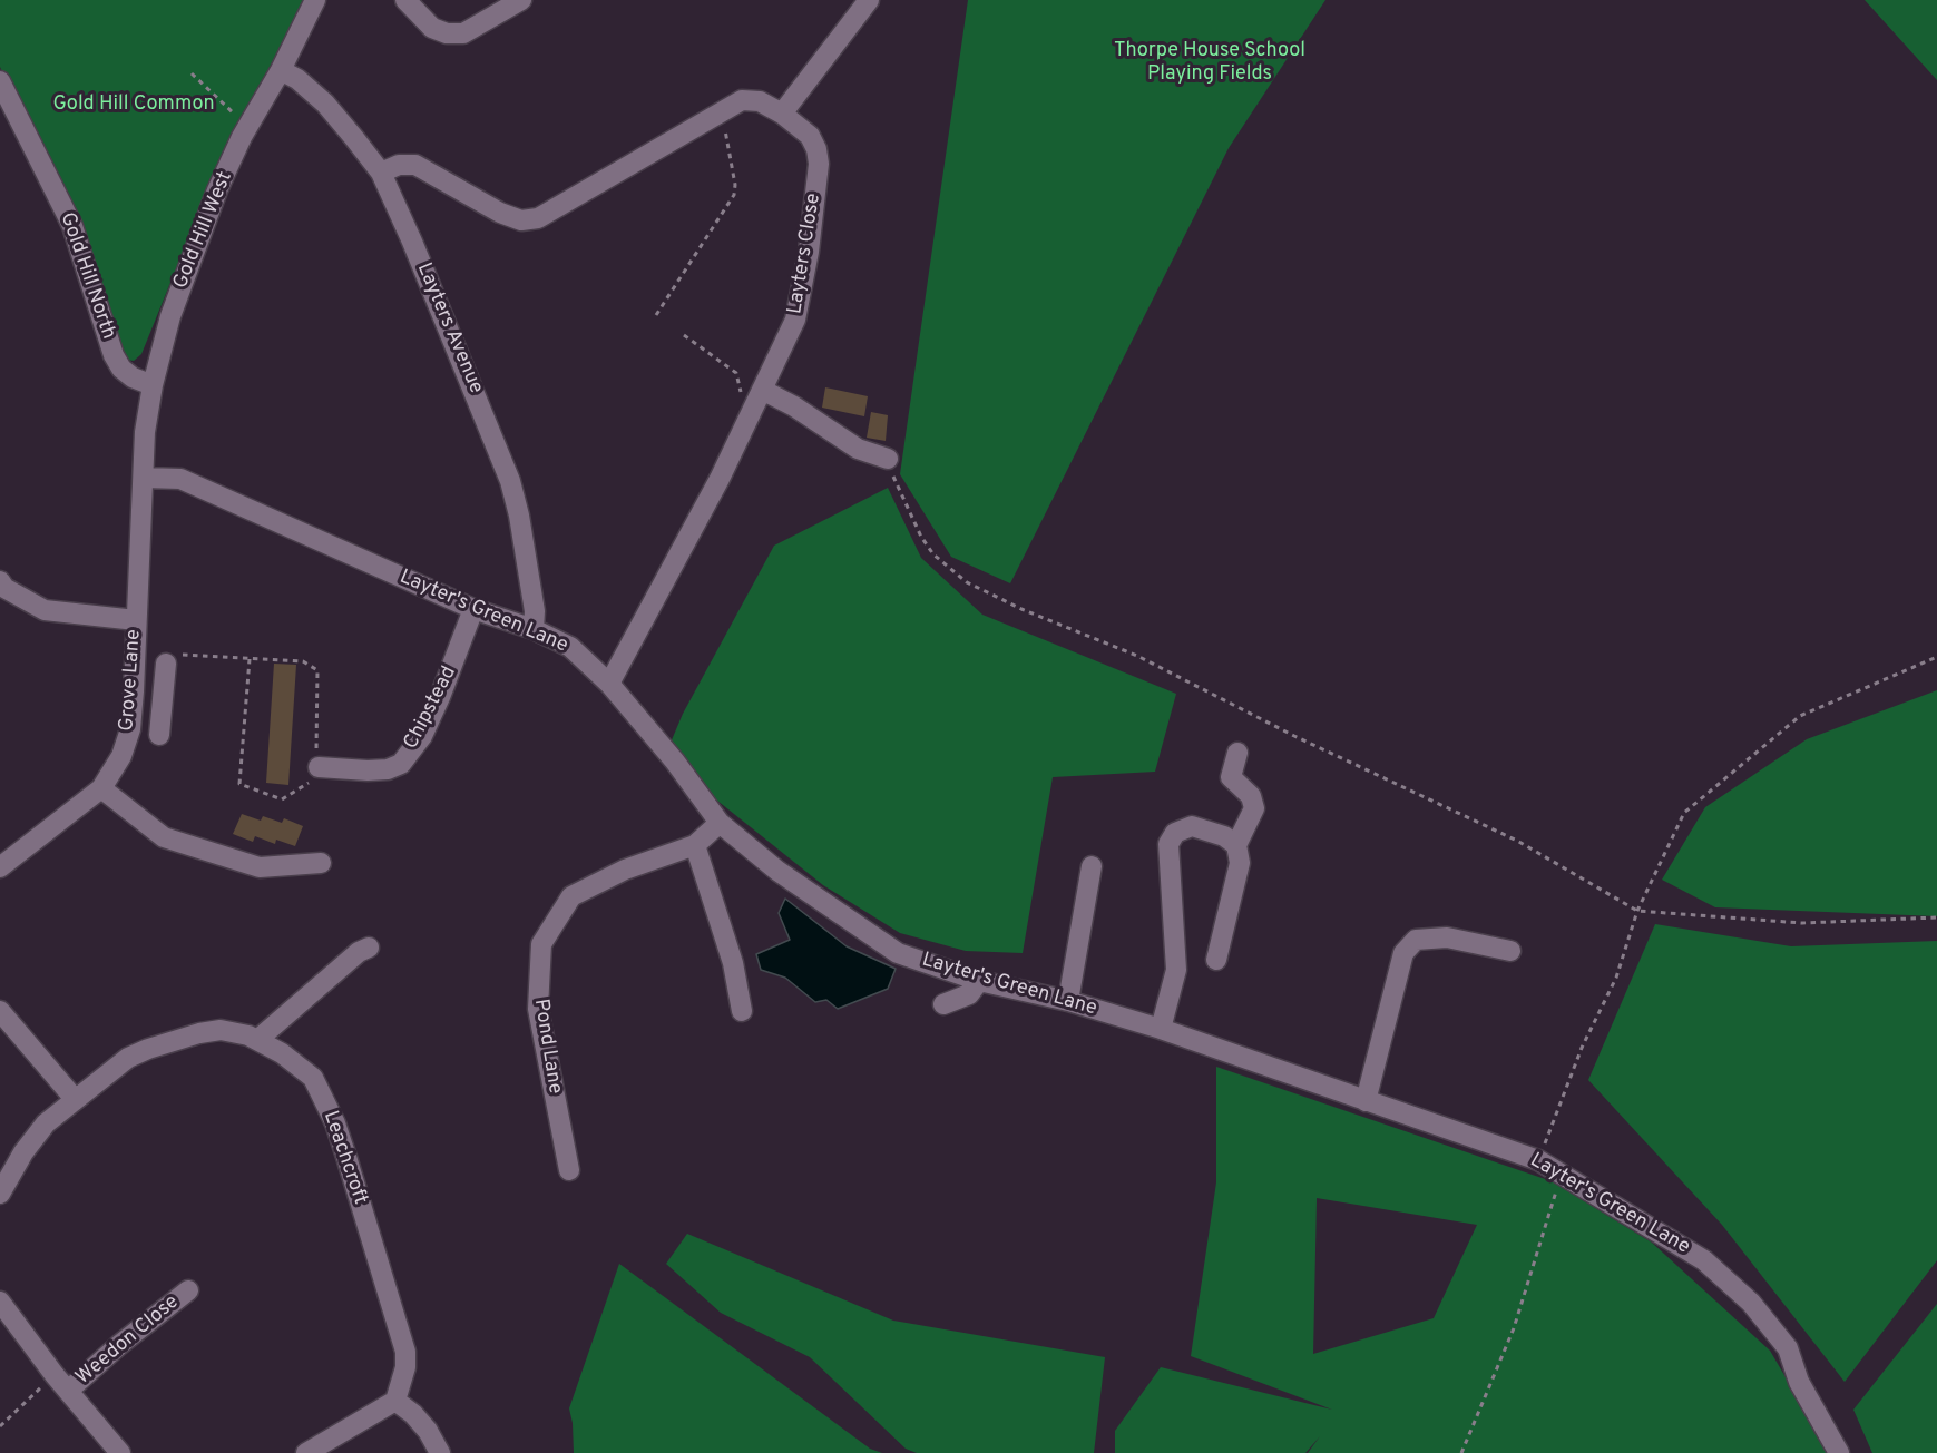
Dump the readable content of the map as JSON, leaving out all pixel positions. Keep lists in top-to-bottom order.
{
  "streets": {
    "street": [
      "Gold Hill West",
      "Layters Close",
      "Gold Hill North",
      "Layters Avenue",
      "Layter's Green Lane",
      "Grove Lane",
      "Chipstead",
      "Pond Lane",
      "Leachcroft",
      "Weedon Close"
    ]
  },
  "crossings": [
    ["Gold Hill West", "Gold Hill North"],
    ["Gold Hill West", "Layters Avenue"],
    ["Gold Hill West", "Layter's Green Lane"],
    ["Gold Hill West", "Grove Lane"],
    ["Layters Close", "Layters Avenue"],
    ["Layters Close", "Layter's Green Lane"],
    ["Layters Avenue", "Layter's Green Lane"],
    ["Layter's Green Lane", "Grove Lane"],
    ["Layter's Green Lane", "Chipstead"],
    ["Layter's Green Lane", "Pond Lane"]
  ],
  "parks": ["Thorpe House School Playing Fields", "Gold Hill Common"]
}
